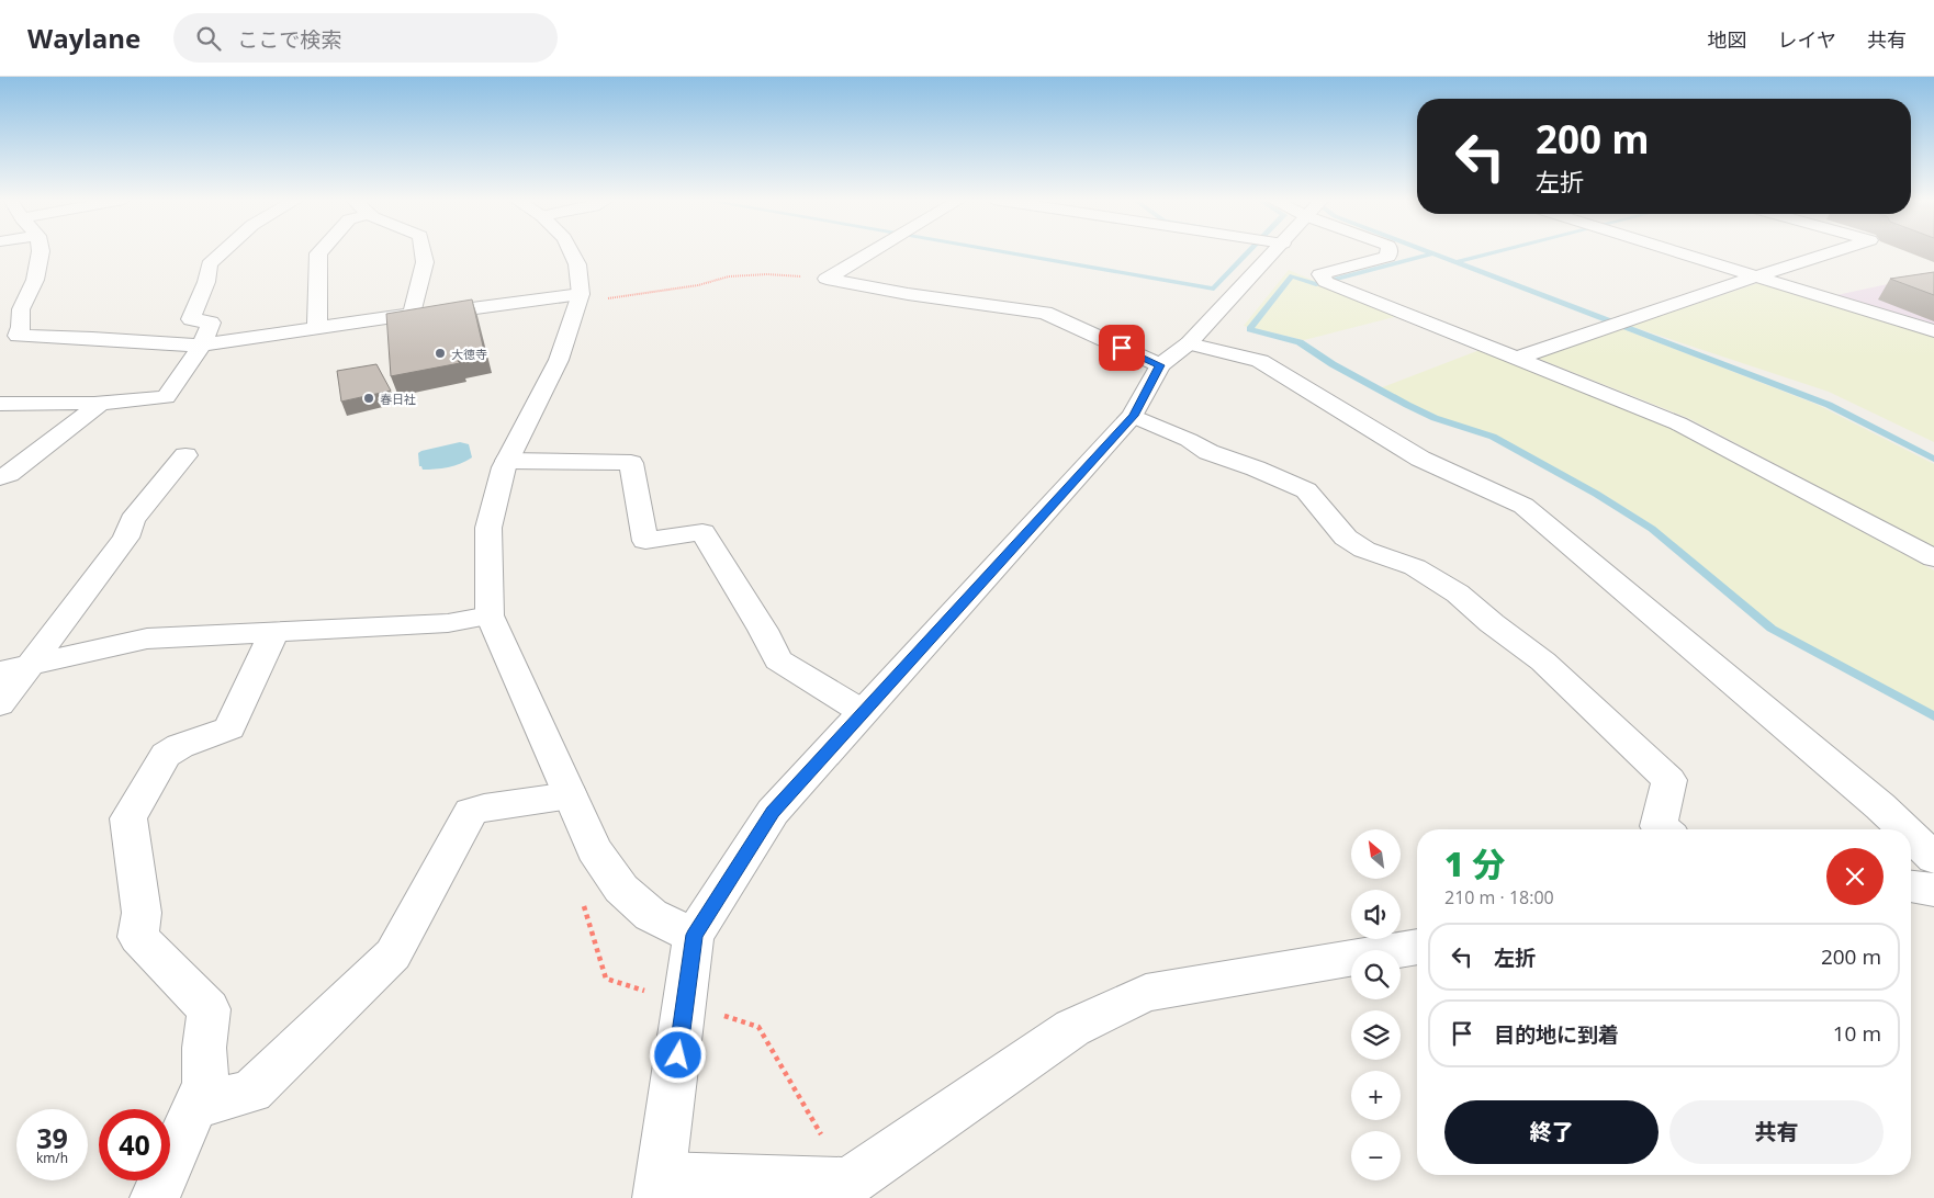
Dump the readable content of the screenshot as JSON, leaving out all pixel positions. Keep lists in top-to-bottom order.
{
  "places": ["大徳寺", "春日社"],
  "north": "top left",
  "page": {
    "header": "Waylane",
    "search": "ここで検索",
    "nav": ["地図", "レイヤ", "共有"],
    "turn": ["200 m", "左折"],
    "map_buttons": ["+", "−"],
    "heading": ["1 分", "210 m · 18:00"],
    "list": [
      {
        "name": "左折",
        "value": "200 m"
      },
      {
        "name": "目的地に到着",
        "value": "10 m"
      }
    ],
    "buttons": ["終了", "共有"],
    "speed": "39 km/h",
    "limit": "40"
  }
}
